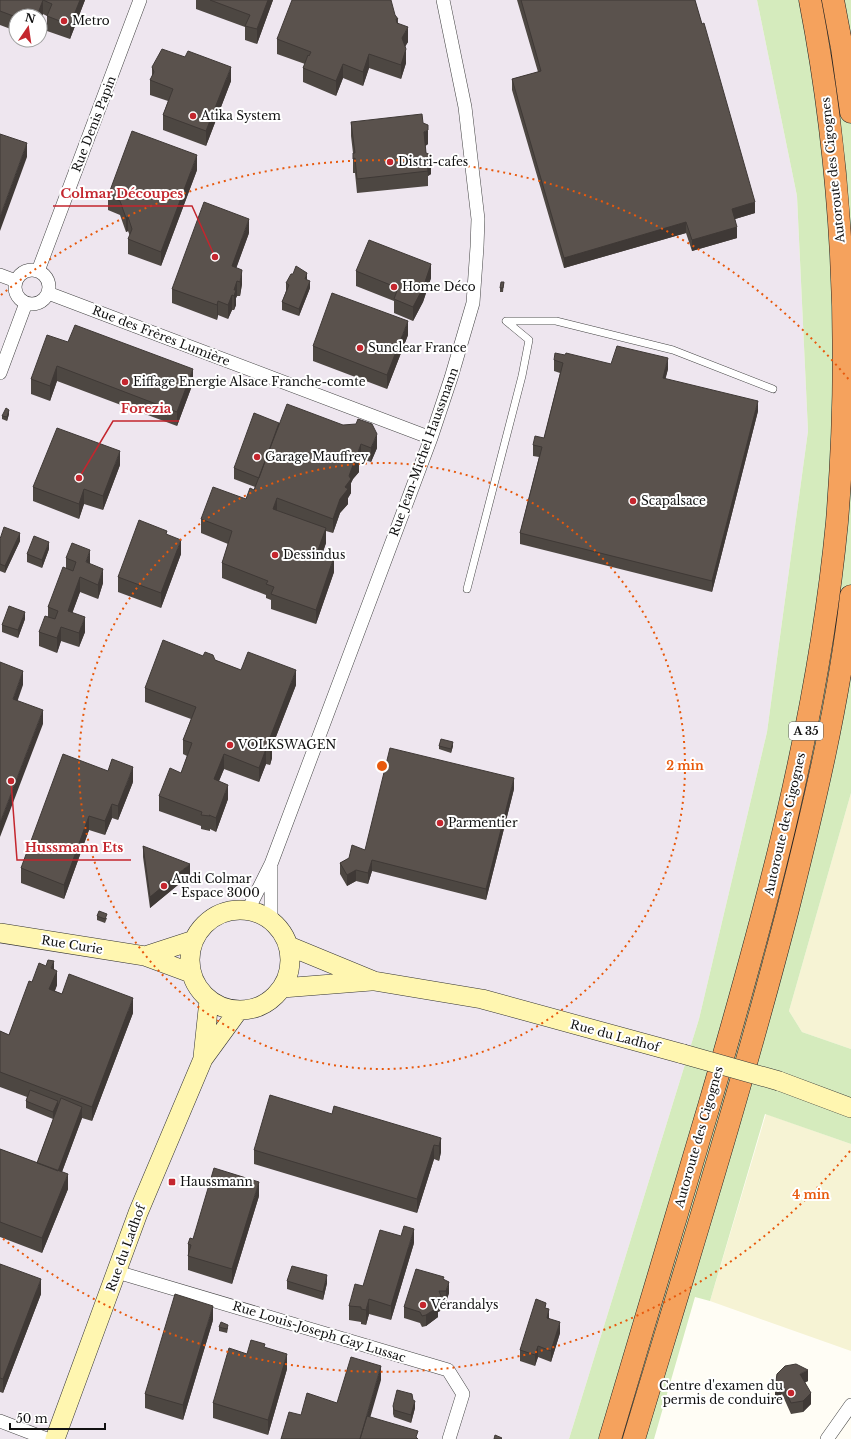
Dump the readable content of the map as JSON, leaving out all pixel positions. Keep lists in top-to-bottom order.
{
  "streets": {
    "highway": ["Autoroute des Cigognes", "A 35"],
    "main road": ["Rue Curie", "Rue du Ladhof"],
    "street": [
      "Rue Denis Papin",
      "Rue des Frères Lumière",
      "Rue Jean-Michel Haussmann",
      "Rue Louis-Joseph Gay Lussac"
    ]
  },
  "crossings": [
    ["Rue Denis Papin", "Rue des Frères Lumière"],
    ["Rue des Frères Lumière", "Rue Jean-Michel Haussmann"],
    ["Rue Jean-Michel Haussmann", "Rue Curie"],
    ["Rue Jean-Michel Haussmann", "Rue du Ladhof"],
    ["Rue Curie", "Rue du Ladhof"],
    ["Rue du Ladhof", "Rue Louis-Joseph Gay Lussac"]
  ],
  "places": {
    "other": [
      "Metro",
      "Atika System",
      "Distri-cafes",
      "Colmar Découpes",
      "Home Déco",
      "Sunclear France",
      "Eiffage Energie Alsace Franche-comte",
      "Garage Mauffrey",
      "Forezia",
      "Scapalsace",
      "Dessindus",
      "VOLKSWAGEN",
      "Hussmann Ets",
      "Parmentier",
      "Audi Colmar - Espace 3000",
      "Vérandalys",
      "Centre d'examen du permis de conduire"
    ],
    "transit": ["Haussmann"]
  },
  "scale_bar": "50 m",
  "north": "top",
  "rings": ["2 min", "4 min"]
}
